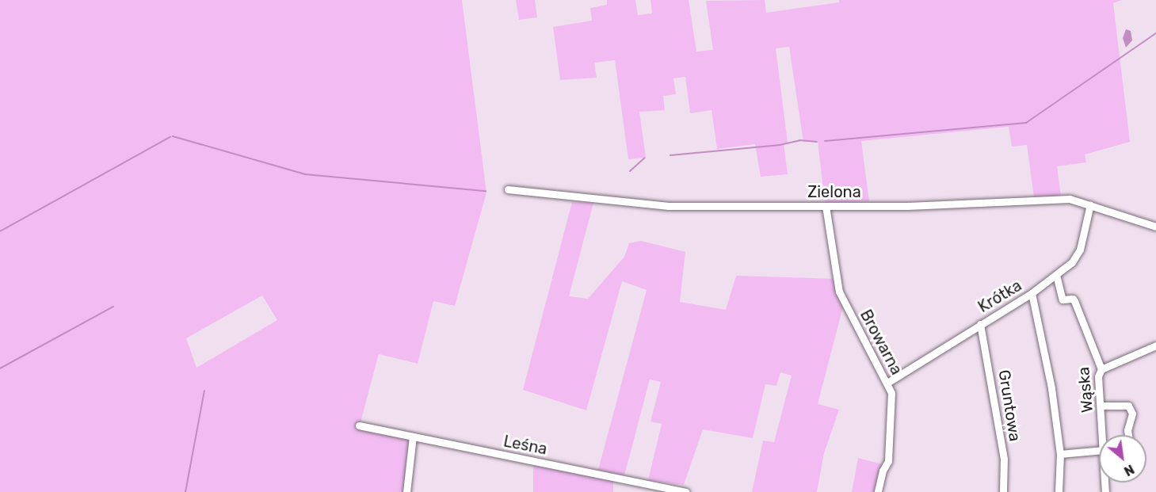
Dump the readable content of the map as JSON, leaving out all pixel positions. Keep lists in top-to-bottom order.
{
  "streets": {
    "street": [
      "Zielona",
      "Krótka",
      "Browarna",
      "Wąska",
      "Gruntowa",
      "Leśna"
    ]
  },
  "crossings": [
    ["Zielona", "Krótka"],
    ["Zielona", "Browarna"],
    ["Krótka", "Browarna"],
    ["Krótka", "Wąska"],
    ["Krótka", "Gruntowa"]
  ],
  "north": "bottom right"
}
